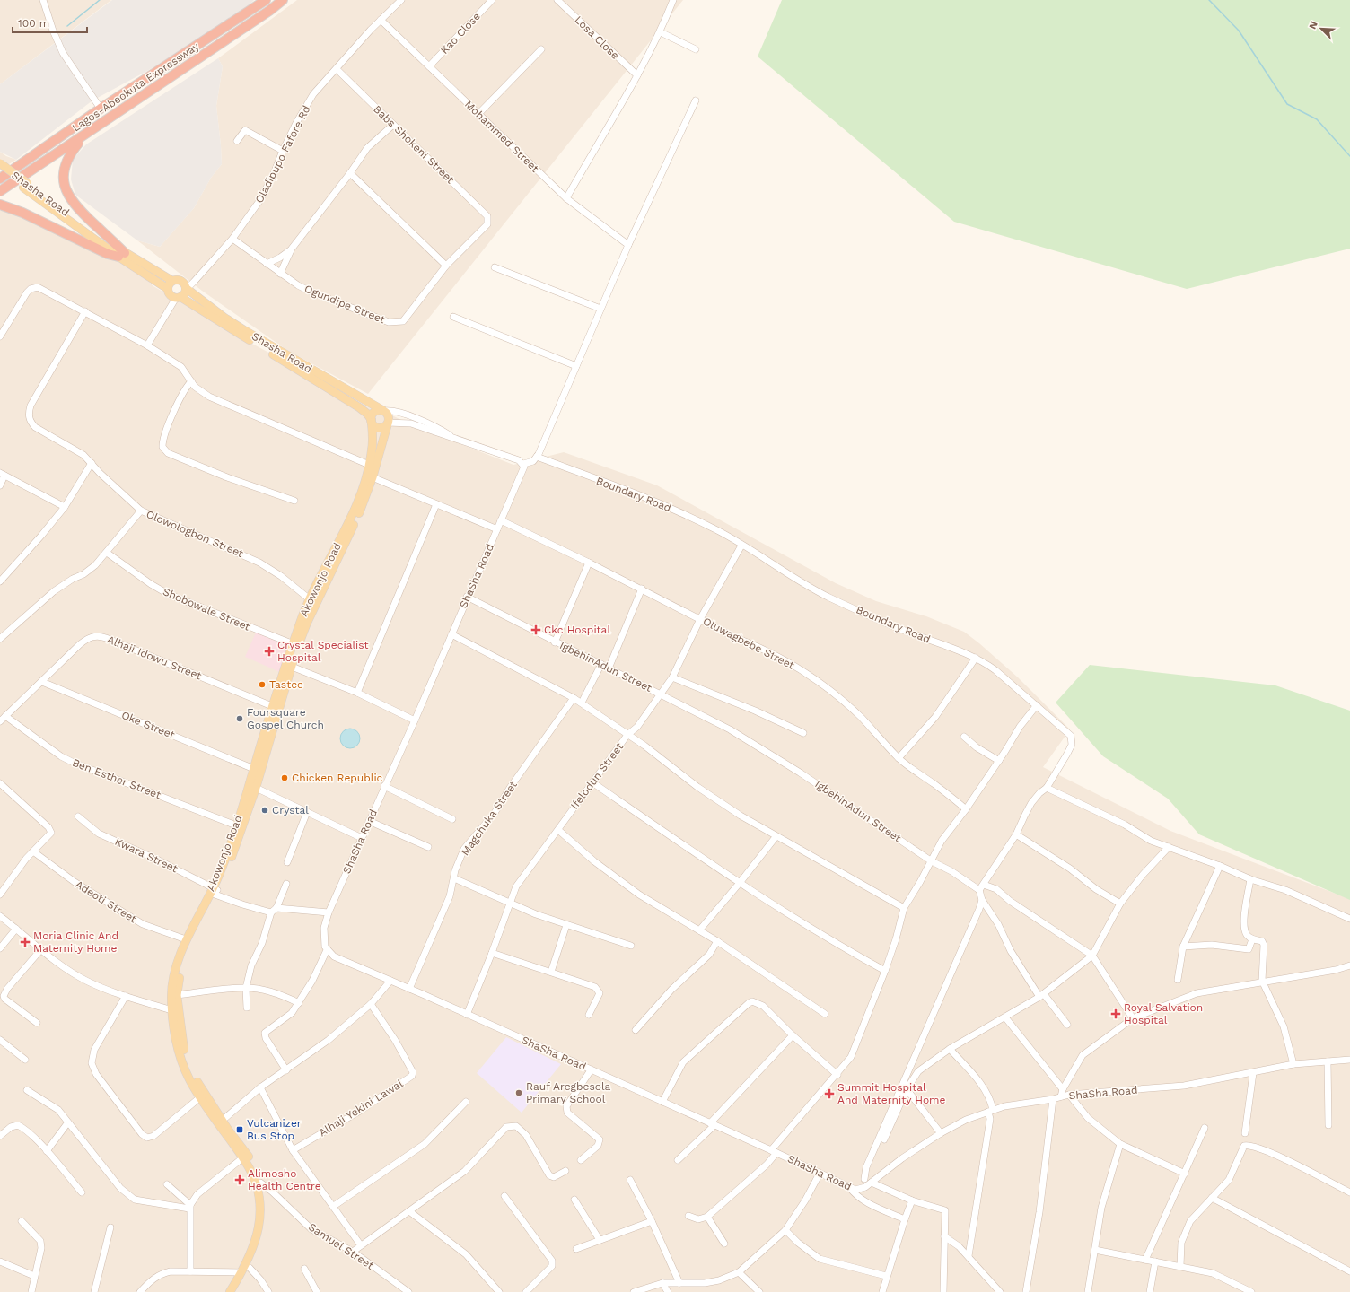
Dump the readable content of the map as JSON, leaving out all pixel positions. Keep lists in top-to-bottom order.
{
  "streets": {
    "highway": ["Lagos-Abeokuta Expressway"],
    "main road": ["Shasha Road", "Akowonjo Road"],
    "street": [
      "Kao Close",
      "Losa Close",
      "Mohammed Street",
      "Babs Shokeni Street",
      "Oladipupo Fafore Rd",
      "Ogundipe Street",
      "Boundary Road",
      "Olowologbon Street",
      "ShaSha Road",
      "Shobowale Street",
      "Oluwagbebe Street",
      "Alhaji Idowu Street",
      "IgbehinAdun Street",
      "Oke Street",
      "Ifelodun Street",
      "Ben Esther Street",
      "Magchuka Street",
      "Kwara Street",
      "Adeoti Street",
      "Alhaji Yekini Lawal",
      "Samuel Street"
    ]
  },
  "crossings": [
    ["Kao Close", "Mohammed Street"],
    ["Mohammed Street", "Oladipupo Fafore Rd"],
    ["Babs Shokeni Street", "Oladipupo Fafore Rd"],
    ["Babs Shokeni Street", "Ogundipe Street"],
    ["Oladipupo Fafore Rd", "Shasha Road"],
    ["Oladipupo Fafore Rd", "Ogundipe Street"],
    ["Shasha Road", "Akowonjo Road"],
    ["Boundary Road", "IgbehinAdun Street"],
    ["Boundary Road", "Ifelodun Street"],
    ["Olowologbon Street", "Akowonjo Road"],
    ["ShaSha Road", "Oluwagbebe Street"],
    ["ShaSha Road", "IgbehinAdun Street"],
    ["ShaSha Road", "Ifelodun Street"],
    ["ShaSha Road", "Magchuka Street"],
    ["ShaSha Road", "Kwara Street"],
    ["Akowonjo Road", "Shobowale Street"],
    ["Akowonjo Road", "Alhaji Idowu Street"],
    ["Akowonjo Road", "Oke Street"],
    ["Akowonjo Road", "Ben Esther Street"],
    ["Akowonjo Road", "Kwara Street"],
    ["Akowonjo Road", "Adeoti Street"],
    ["Akowonjo Road", "Samuel Street"],
    ["Oluwagbebe Street", "Ifelodun Street"],
    ["Alhaji Idowu Street", "Oke Street"],
    ["Alhaji Idowu Street", "Ben Esther Street"],
    ["IgbehinAdun Street", "Ifelodun Street"]
  ],
  "places": {
    "health": [
      "Ckc Hospital",
      "Crystal Specialist Hospital",
      "Moria Clinic And Maternity Home",
      "Royal Salvation Hospital",
      "Summit Hospital And Maternity Home",
      "Alimosho Health Centre"
    ],
    "other": [
      "Tastee",
      "Foursquare Gospel Church",
      "Chicken Republic",
      "Crystal",
      "Rauf Aregbesola Primary School"
    ],
    "transit": ["Vulcanizer Bus Stop"]
  },
  "scale_bar": "100 m",
  "north": "top left"
}
